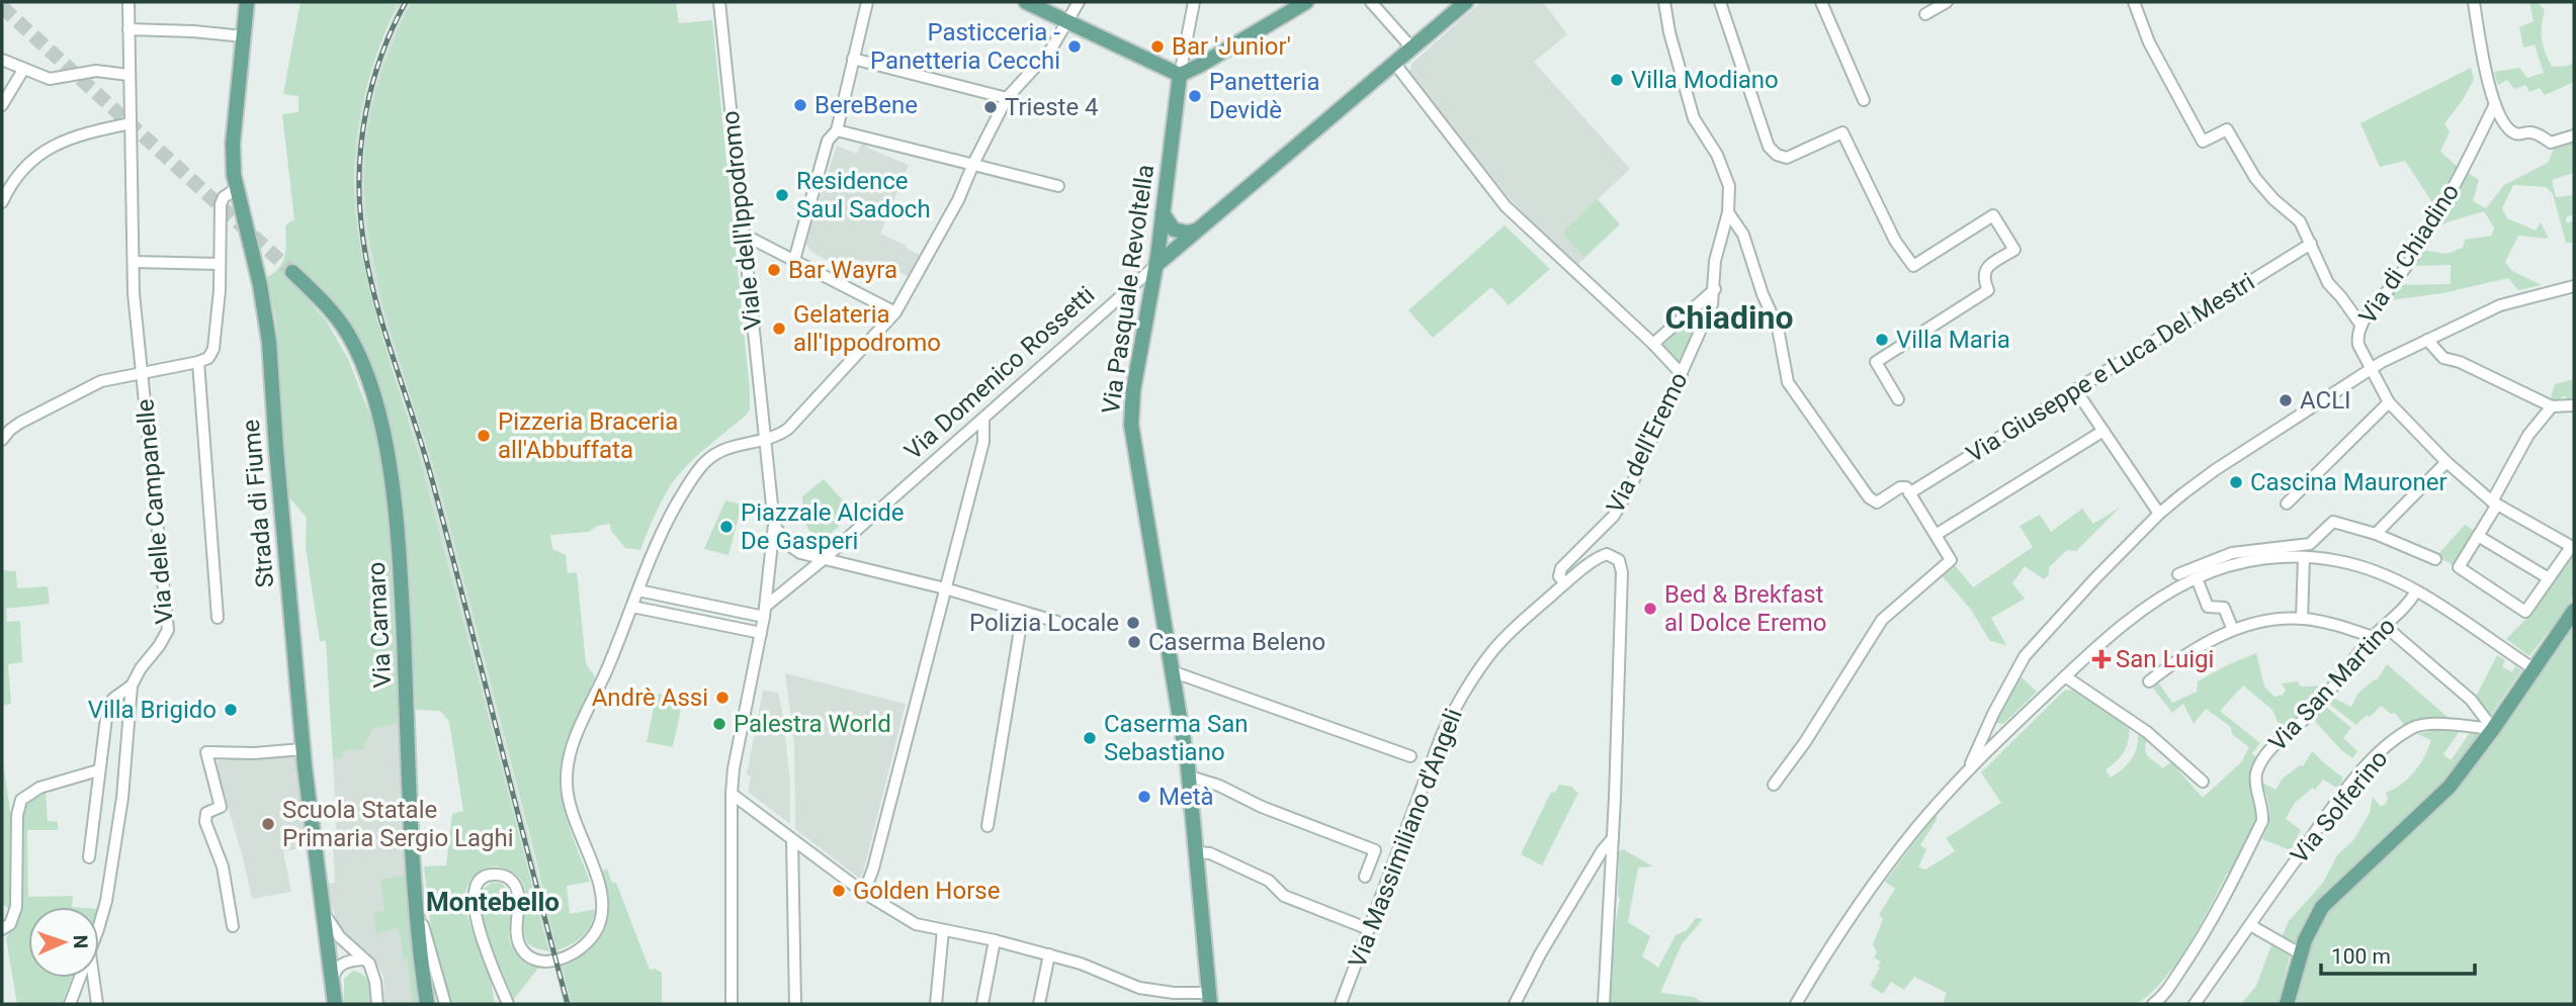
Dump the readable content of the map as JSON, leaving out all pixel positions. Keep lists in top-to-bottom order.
{
  "streets": {
    "main road": [
      "Via Pasquale Revoltella",
      "Via Domenico Rossetti",
      "Strada di Fiume",
      "Via Carnaro"
    ],
    "street": [
      "Viale dell'Ippodromo",
      "Via di Chiadino",
      "Via Giuseppe e Luca Del Mestri",
      "Via dell'Eremo",
      "Via delle Campanelle",
      "Via San Martino",
      "Via Solferino",
      "Via Massimiliano d'Angeli"
    ]
  },
  "crossings": [
    ["Via Pasquale Revoltella", "Via Domenico Rossetti"],
    ["Via Giuseppe e Luca Del Mestri", "Via dell'Eremo"],
    ["Via dell'Eremo", "Via Massimiliano d'Angeli"]
  ],
  "districts": ["Chiadino", "Montebello"],
  "places": {
    "other": [
      "Pasticceria - Panetteria Cecchi",
      "Bar 'Junior'",
      "Villa Modiano",
      "Panetteria Devidè",
      "BereBene",
      "Trieste 4",
      "Residence Saul Sadoch",
      "Bar Wayra",
      "Gelateria all'Ippodromo",
      "Villa Maria",
      "ACLI",
      "Pizzeria Braceria all'Abbuffata",
      "Cascina Mauroner",
      "Piazzale Alcide De Gasperi",
      "Bed & Brekfast al Dolce Eremo",
      "Polizia Locale",
      "Caserma Beleno",
      "Andrè Assi",
      "Villa Brigido",
      "Palestra World",
      "Caserma San Sebastiano",
      "Metà",
      "Scuola Statale Primaria Sergio Laghi",
      "Golden Horse"
    ],
    "health": ["San Luigi"]
  },
  "scale_bar": "100 m",
  "north": "right"
}
